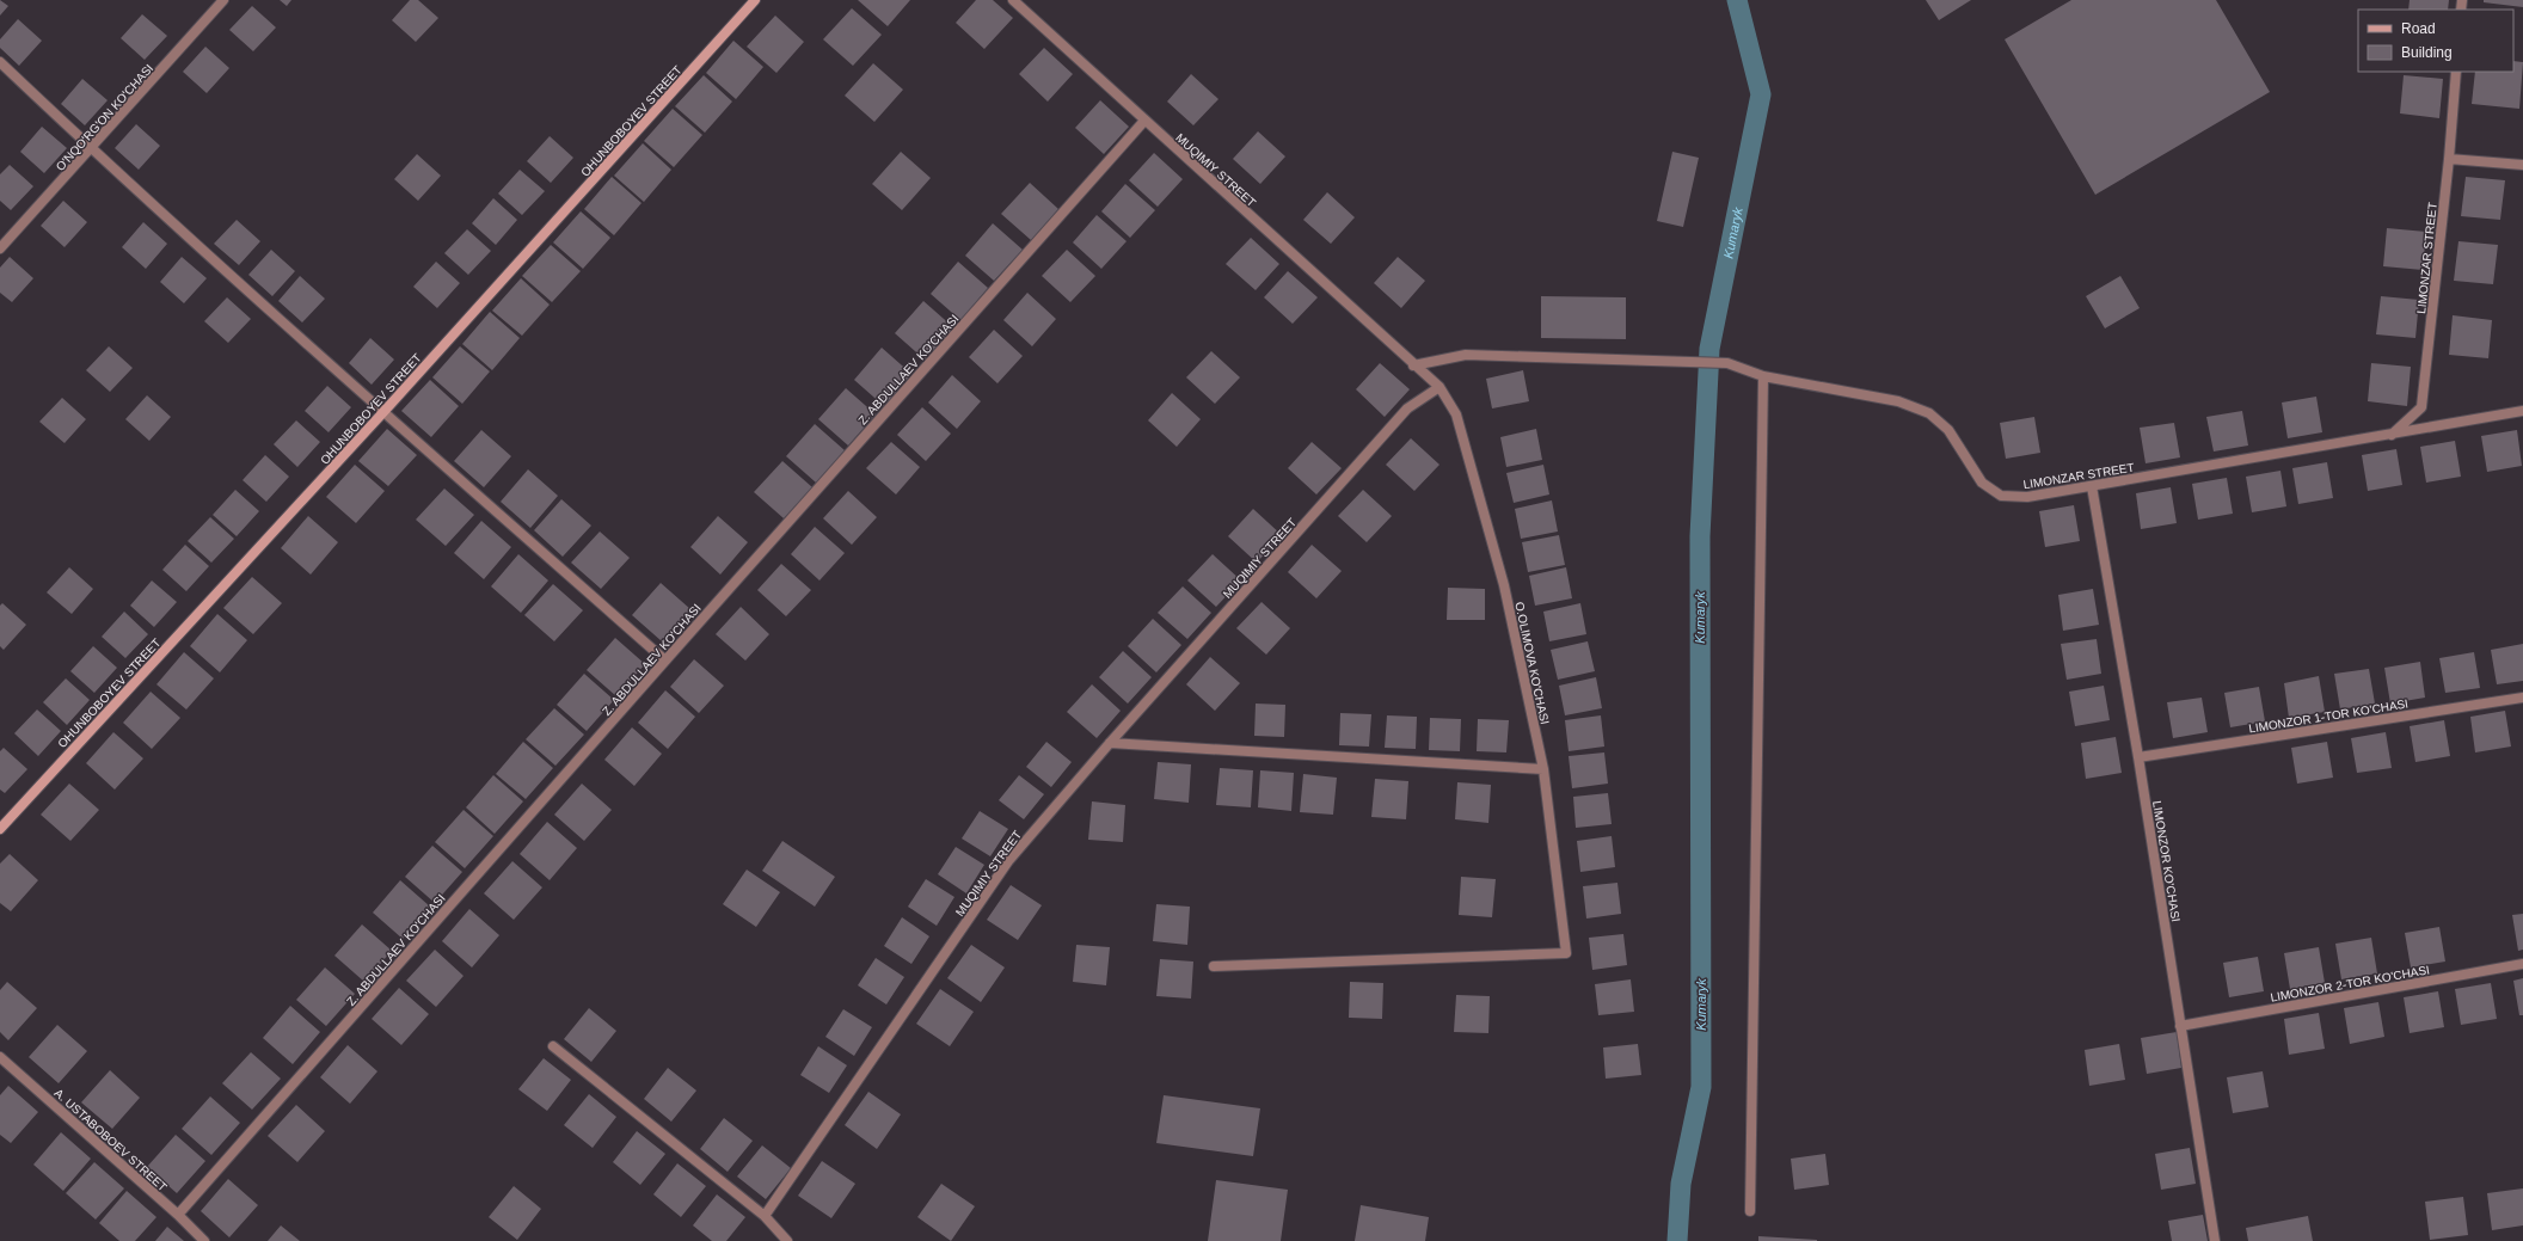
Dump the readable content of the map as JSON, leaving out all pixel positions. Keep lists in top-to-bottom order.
{
  "streets": {
    "main road": ["OHUNBOBOYEV STREET"],
    "street": [
      "O'NQO'RG'ON KO'CHASI",
      "MUQIMIY STREET",
      "LIMONZAR STREET",
      "Z. ABDULLAEV KO'CHASI",
      "O.OLIMOVA KO'CHASI",
      "LIMONZOR 1-TOR KO'CHASI",
      "LIMONZOR KO'CHASI",
      "LIMONZOR 2-TOR KO'CHASI",
      "A. USTABOBOEV STREET"
    ]
  },
  "crossings": [
    ["MUQIMIY STREET", "LIMONZAR STREET"],
    ["MUQIMIY STREET", "Z. ABDULLAEV KO'CHASI"],
    ["MUQIMIY STREET", "O.OLIMOVA KO'CHASI"],
    ["LIMONZAR STREET", "LIMONZOR KO'CHASI"],
    ["Z. ABDULLAEV KO'CHASI", "A. USTABOBOEV STREET"],
    ["LIMONZOR 1-TOR KO'CHASI", "LIMONZOR KO'CHASI"],
    ["LIMONZOR KO'CHASI", "LIMONZOR 2-TOR KO'CHASI"]
  ],
  "water": ["Kumaryk"],
  "legend": ["Road", "Building"]
}
